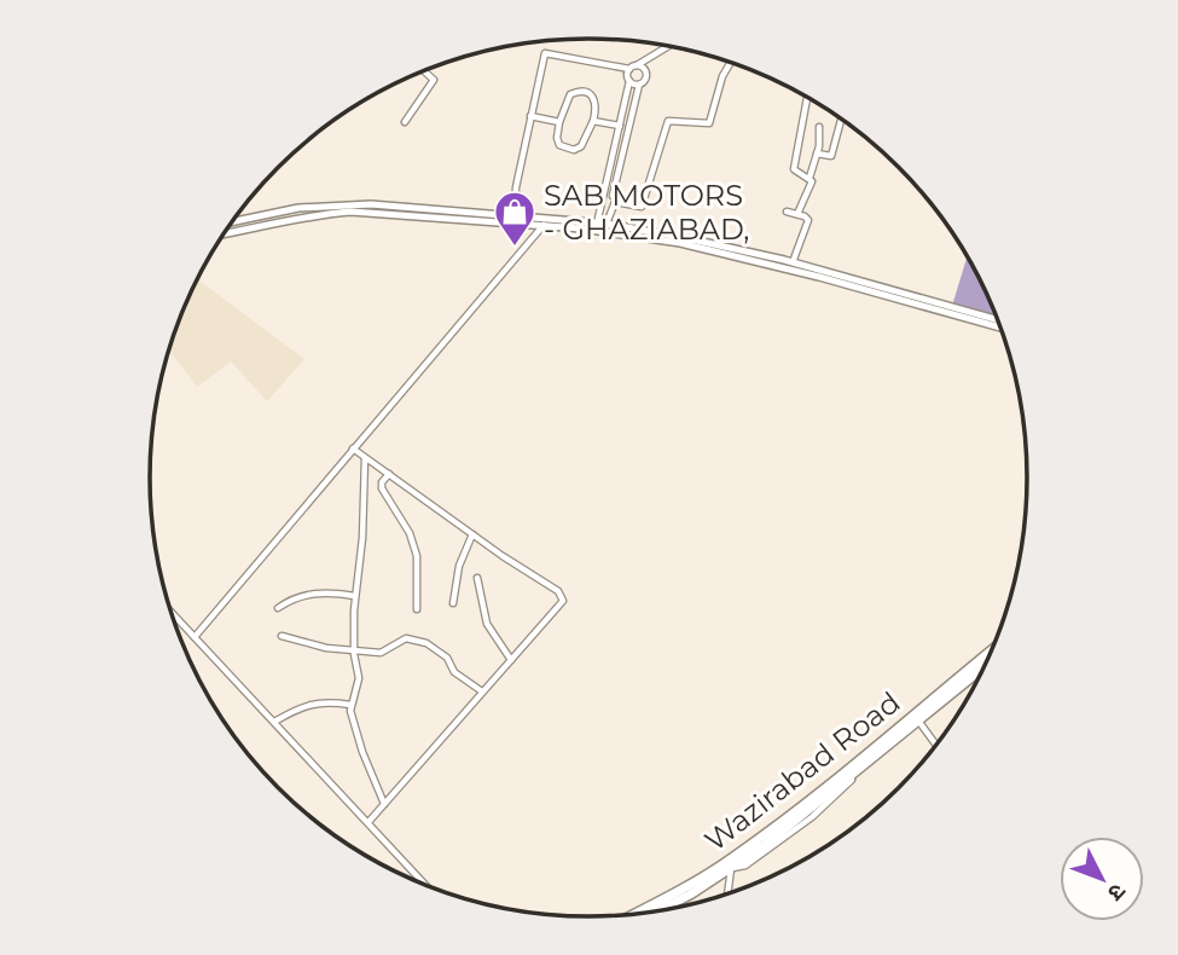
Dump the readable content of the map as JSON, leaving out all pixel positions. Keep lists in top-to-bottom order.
{
  "streets": {
    "highway": ["Wazirabad Road"]
  },
  "places": {
    "shop": ["SAB MOTORS - GHAZIABAD,"]
  },
  "north": "bottom right"
}
